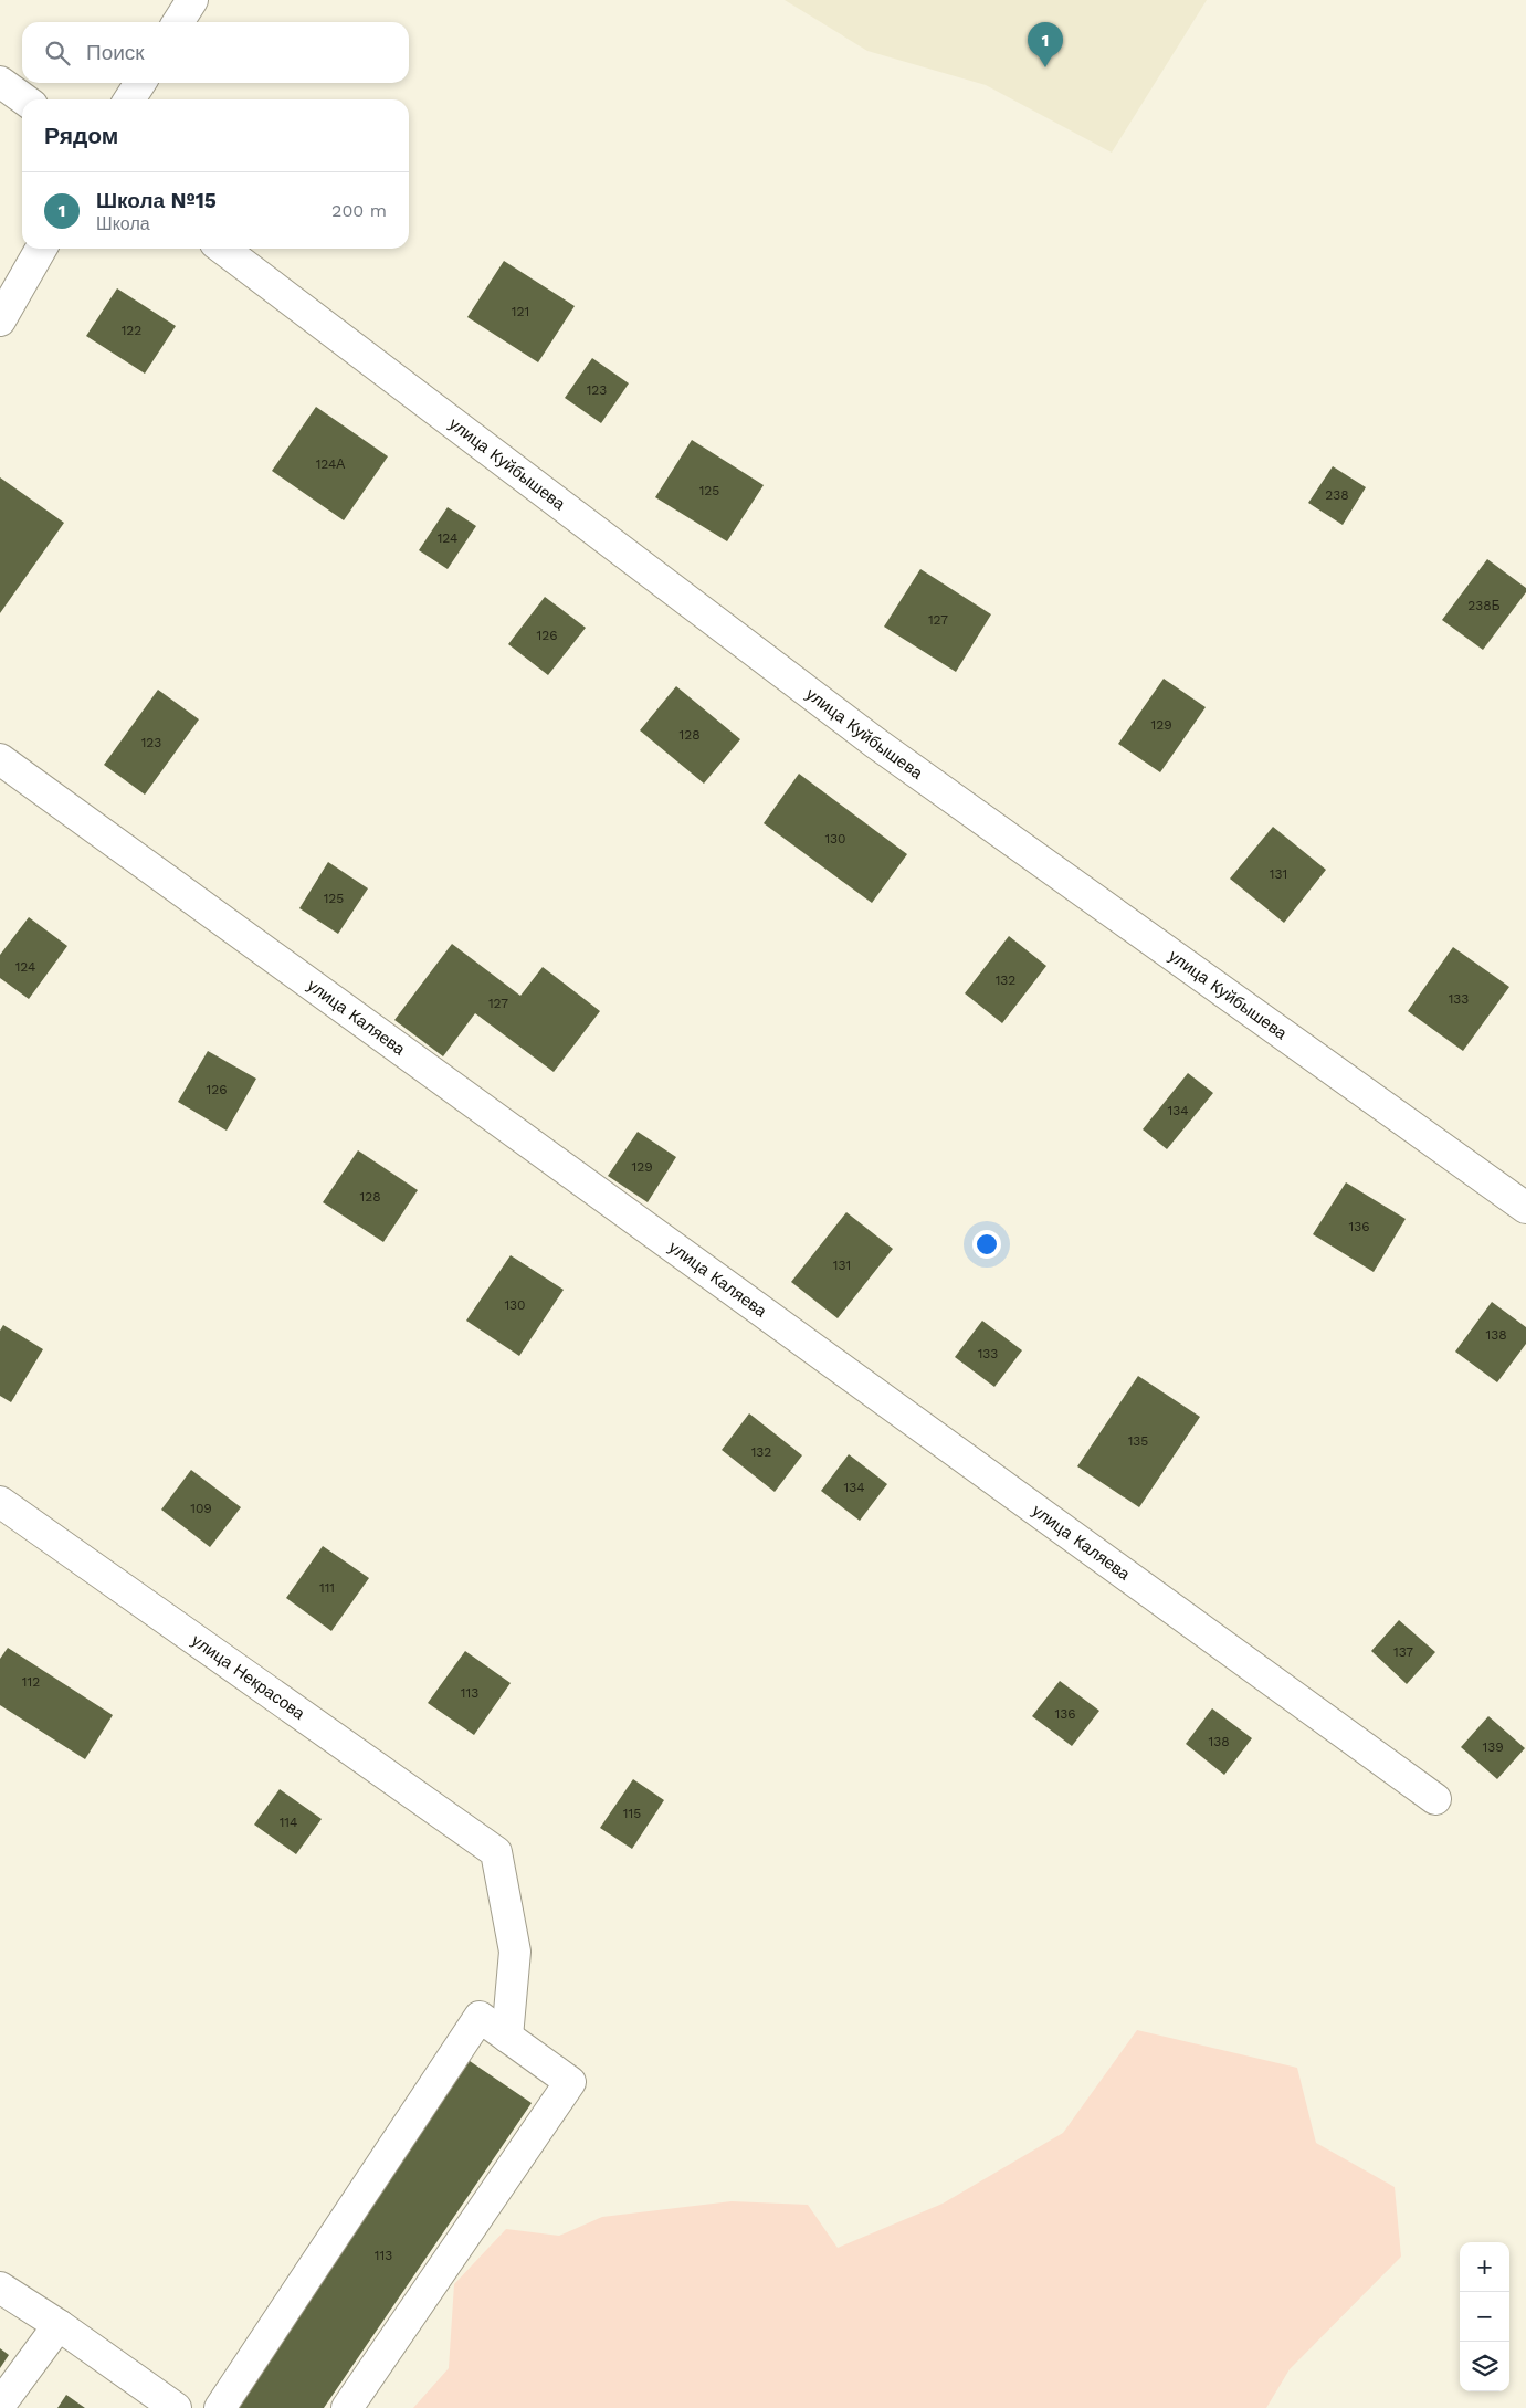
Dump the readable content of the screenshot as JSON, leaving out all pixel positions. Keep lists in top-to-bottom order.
{
  "streets": {
    "street": ["улица Куйбышева", "улица Каляева", "улица Некрасова"]
  },
  "house_numbers": [
    "121",
    "122",
    "123",
    "124А",
    "125",
    "238",
    "124",
    "238Б",
    "127",
    "126",
    "129",
    "128",
    "123",
    "130",
    "131",
    "125",
    "124",
    "132",
    "133",
    "127",
    "126",
    "134",
    "129",
    "128",
    "136",
    "131",
    "130",
    "138",
    "133",
    "135",
    "132",
    "134",
    "109",
    "111",
    "137",
    "112",
    "113",
    "136",
    "138",
    "139",
    "115",
    "114",
    "113"
  ],
  "page": {
    "pins": "1",
    "search": "Поиск",
    "heading": "Рядом",
    "list": [
      {
        "mark": "1",
        "name": "Школа №15",
        "note": "Школа",
        "value": "200 m"
      }
    ],
    "map_buttons": ["+", "−"]
  }
}
